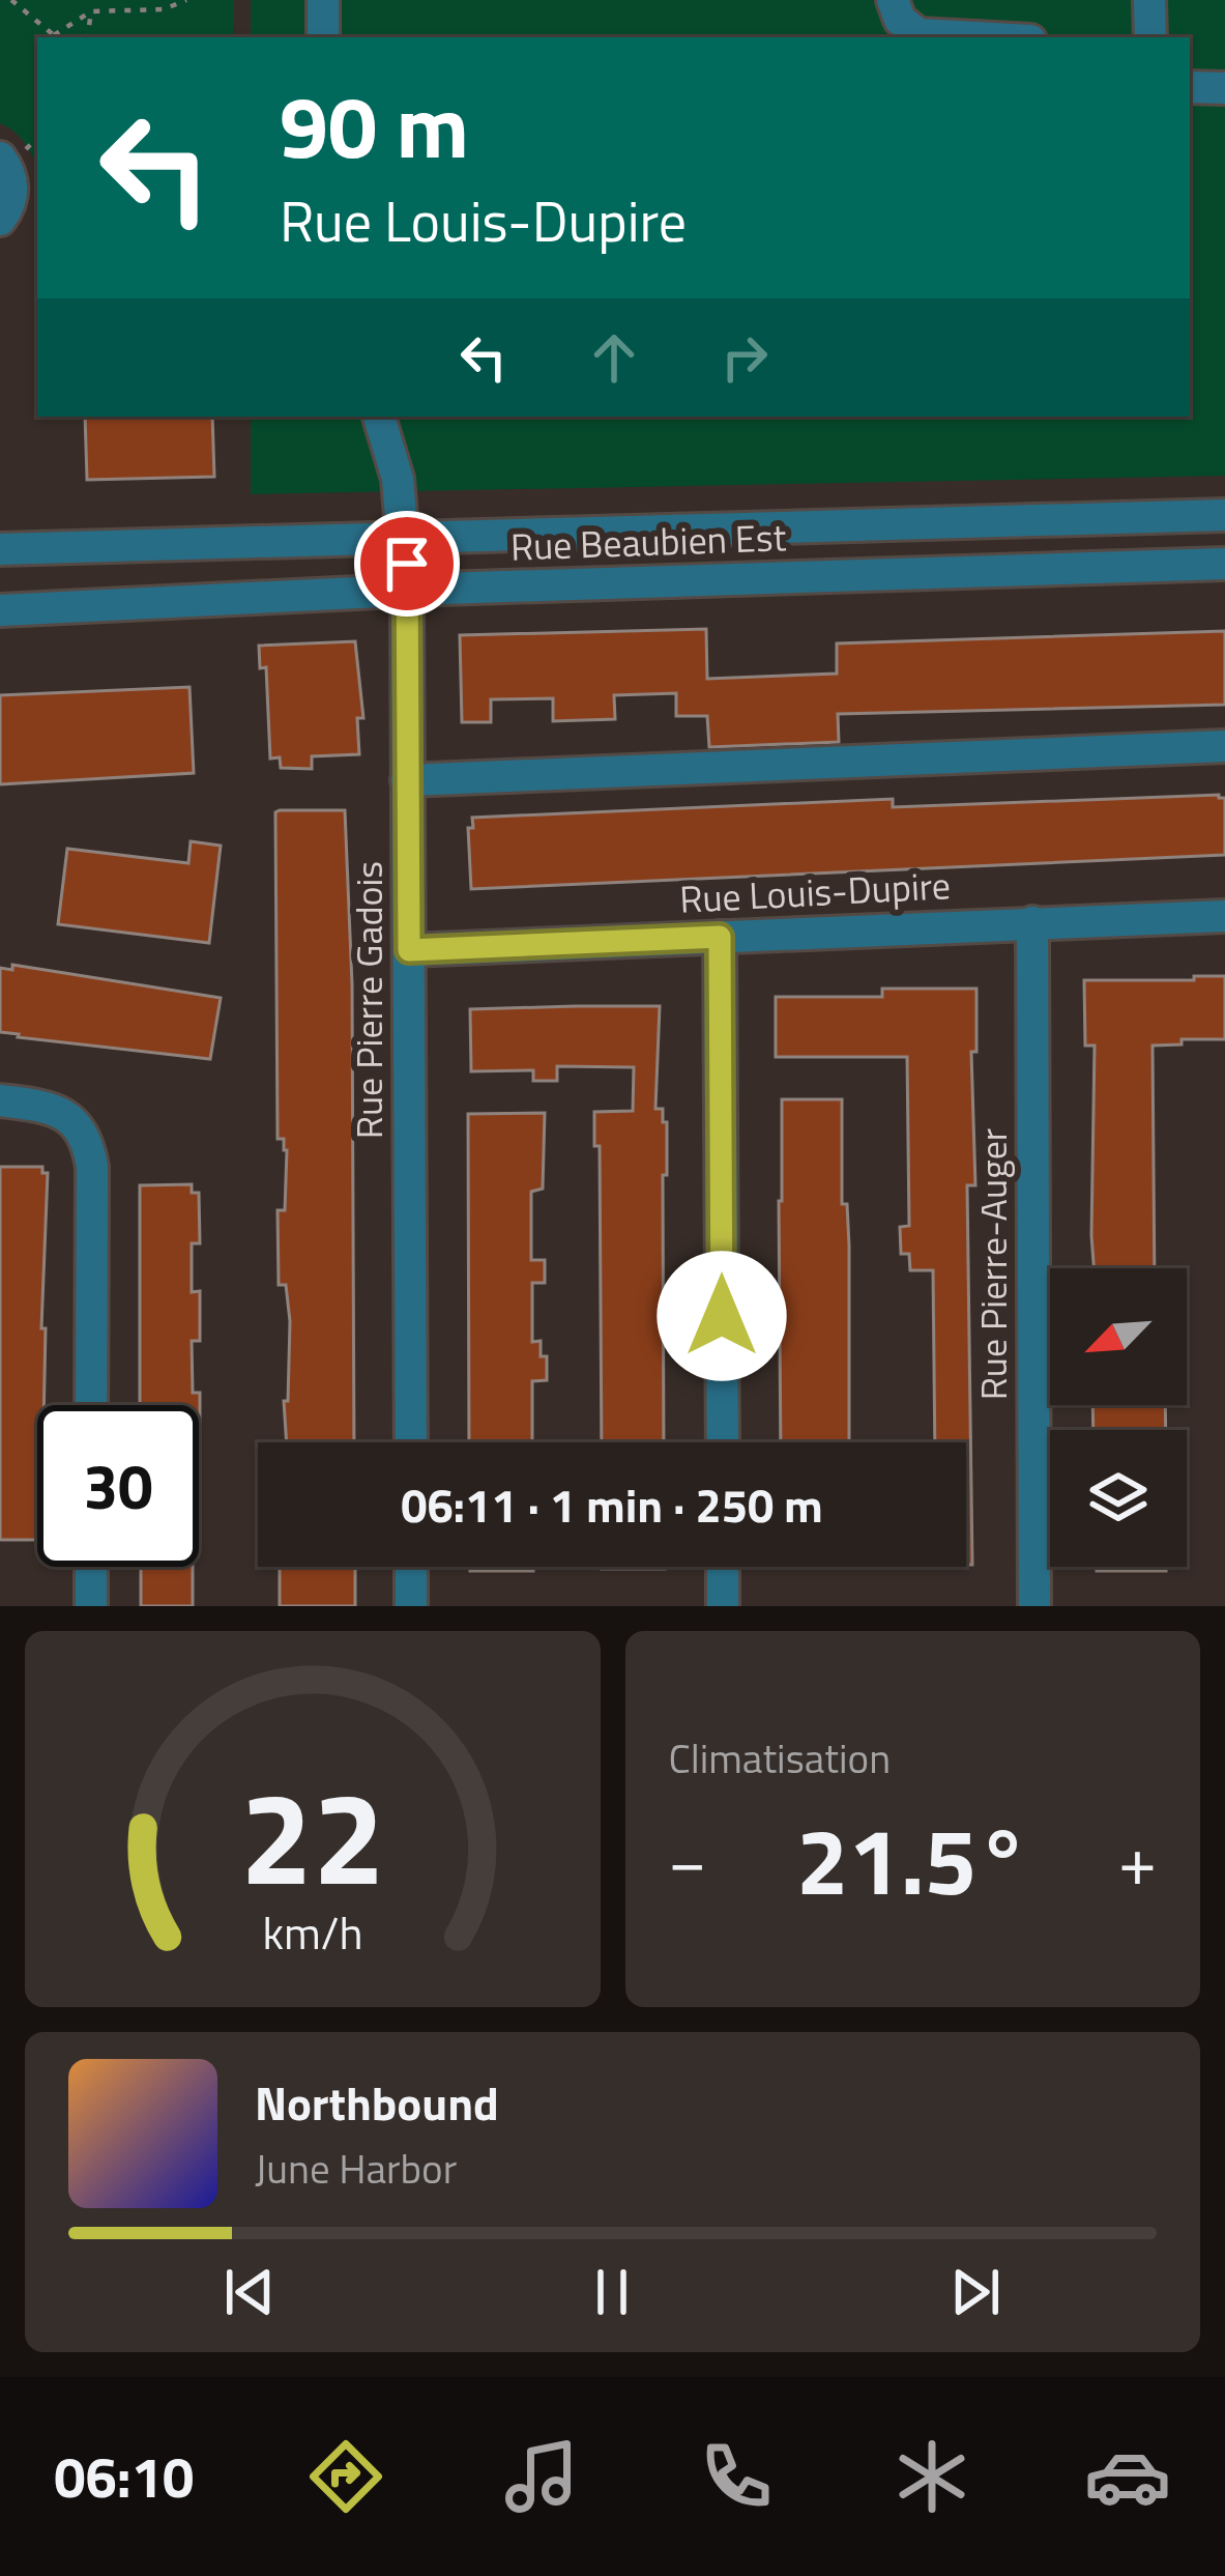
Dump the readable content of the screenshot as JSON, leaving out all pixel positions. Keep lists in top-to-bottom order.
{
  "streets": {
    "street": [
      "Rue Beaubien Est",
      "Rue Louis-Dupire",
      "Rue Pierre Gadois",
      "Rue Pierre-Auger"
    ]
  },
  "crossings": [
    ["Rue Beaubien Est", "Rue Pierre Gadois"],
    ["Rue Louis-Dupire", "Rue Pierre Gadois"],
    ["Rue Louis-Dupire", "Rue Pierre-Auger"]
  ],
  "north": "bottom left",
  "page": {
    "turn": ["90 m", "Rue Louis-Dupire"],
    "limit": "30",
    "trip": "06:11 · 1 min · 250 m",
    "tile": "Climatisation",
    "heat": ["−", "21.5°", "+"],
    "song": ["Northbound", "June Harbor"],
    "tabs": "06:10",
    "gauge": ["22", "km/h"]
  }
}
